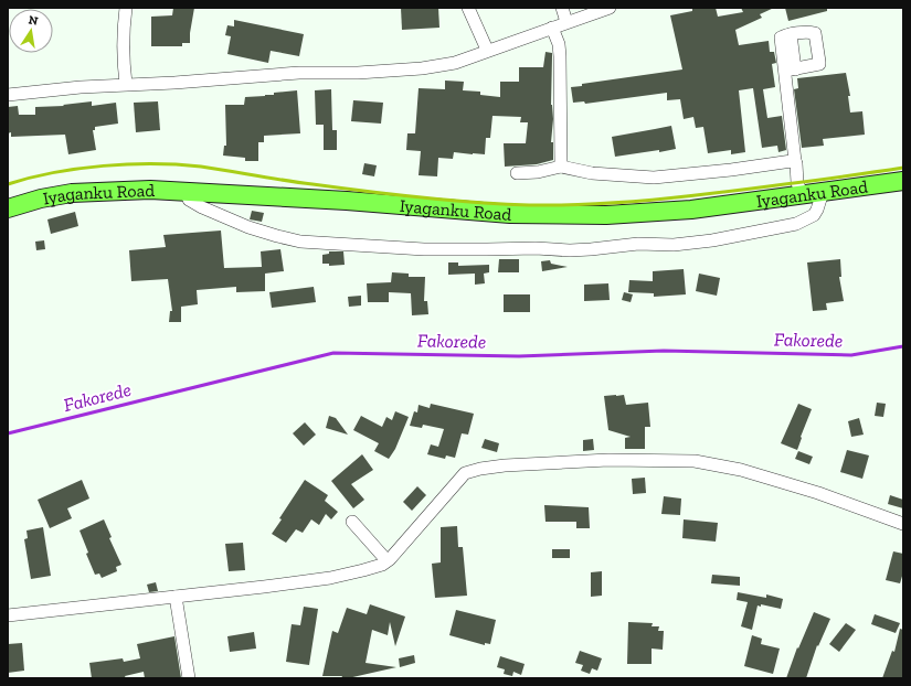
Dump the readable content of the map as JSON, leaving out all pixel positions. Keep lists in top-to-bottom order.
{
  "streets": {
    "highway": ["Iyaganku Road"]
  },
  "water": ["Fakorede"],
  "north": "top"
}
